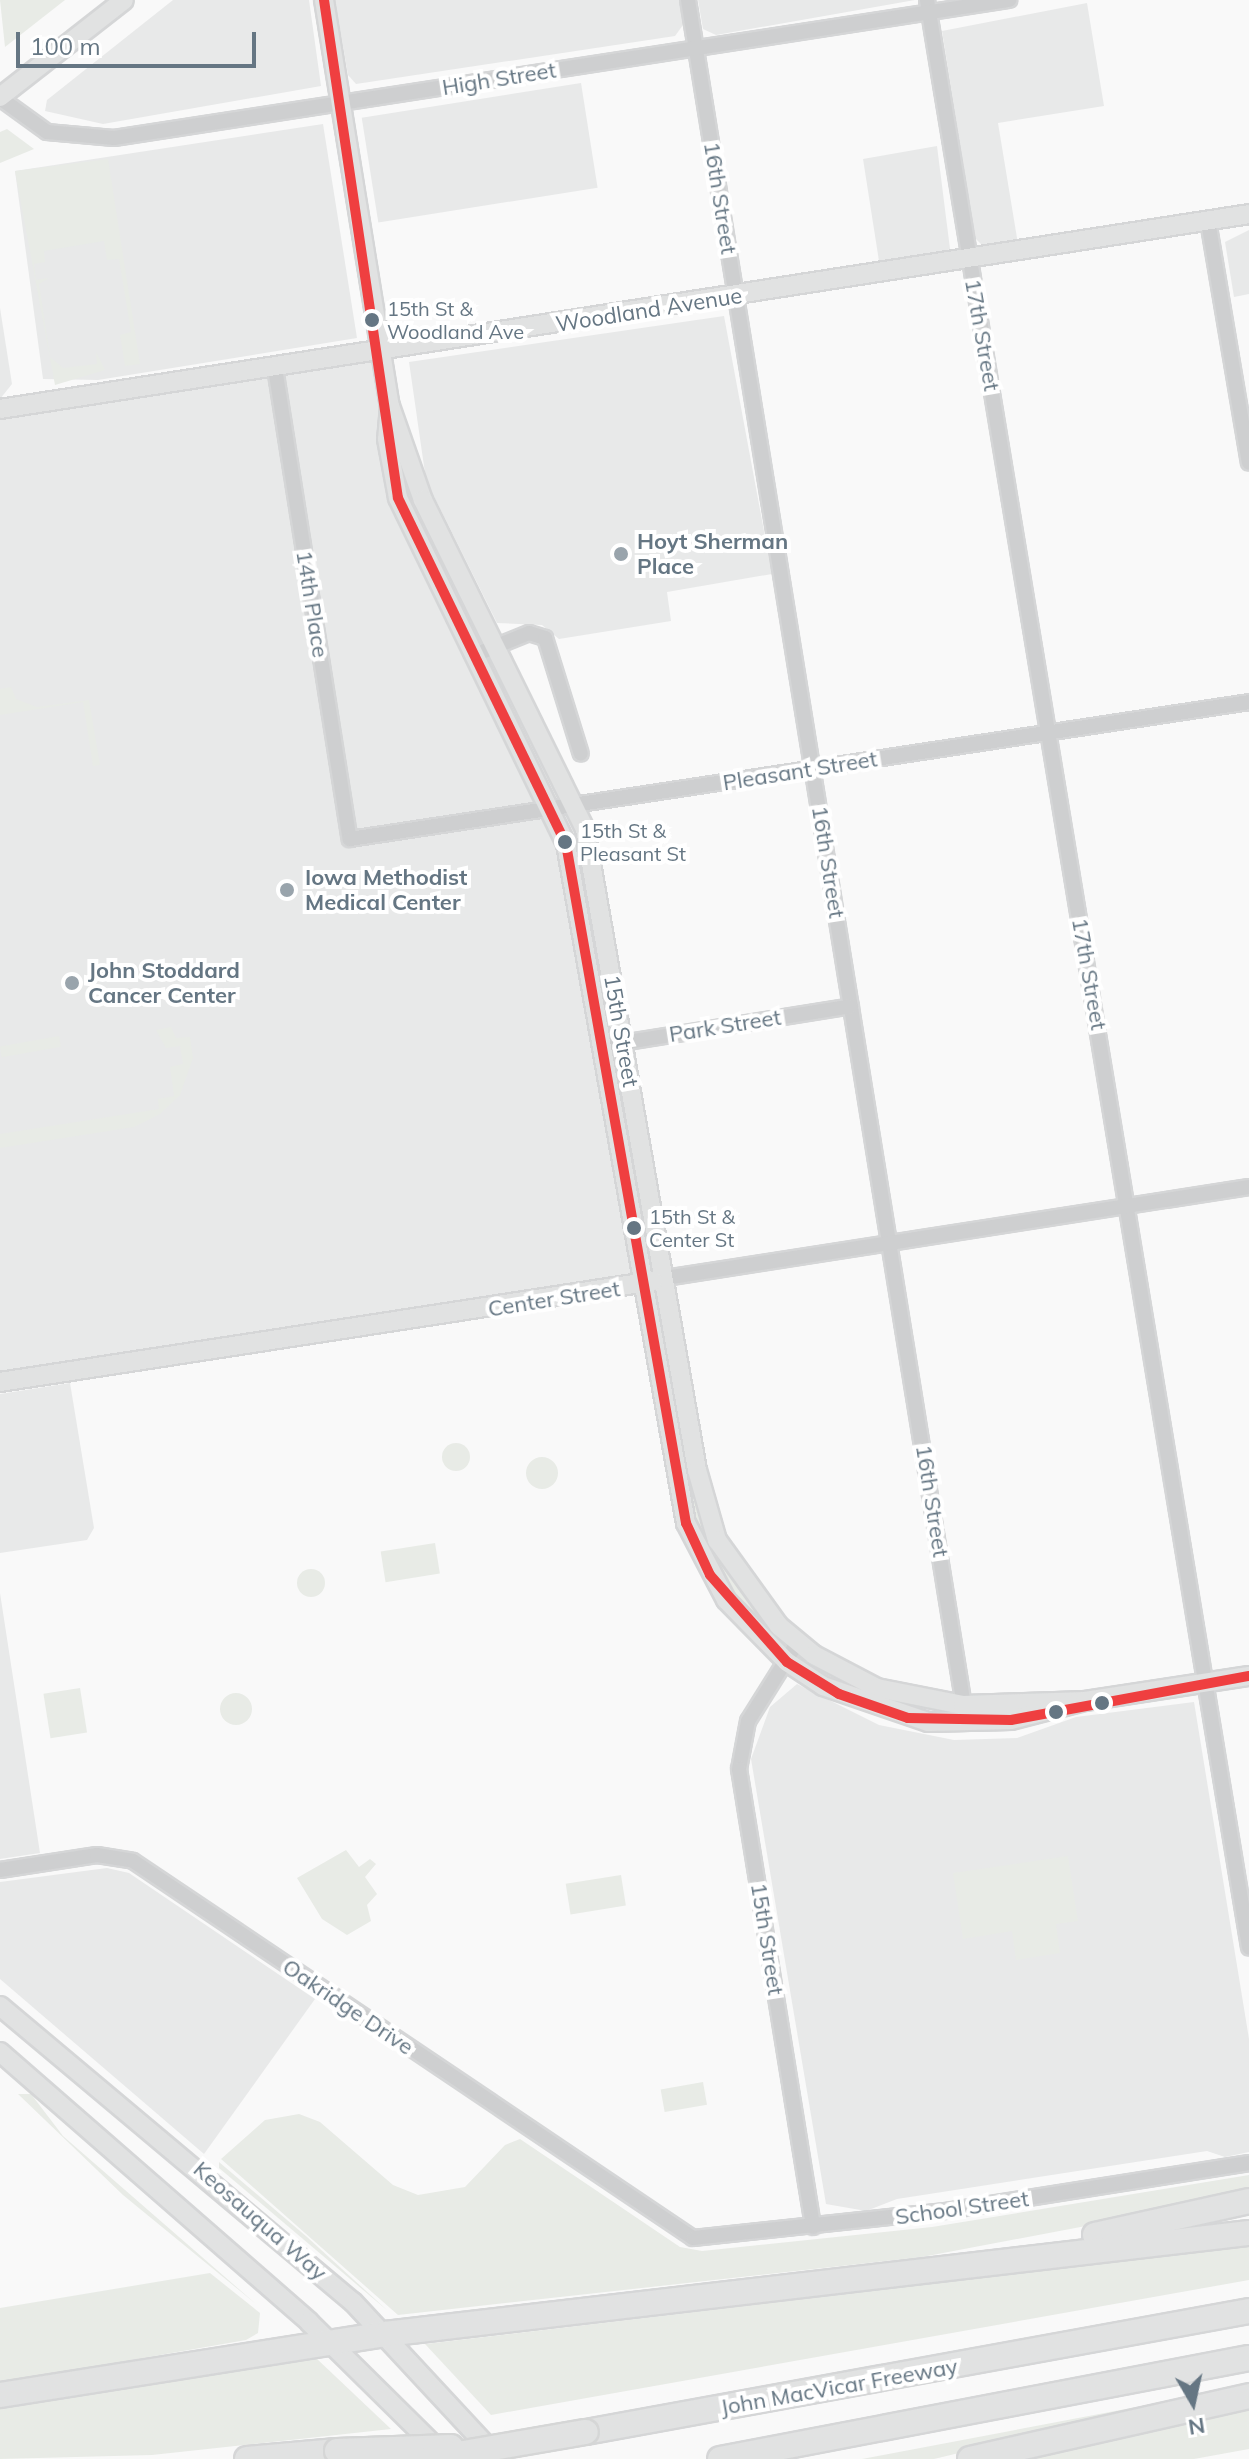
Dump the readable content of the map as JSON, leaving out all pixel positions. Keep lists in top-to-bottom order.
{
  "streets": {
    "highway": ["John MacVicar Freeway"],
    "street": [
      "High Street",
      "16th Street",
      "Woodland Avenue",
      "17th Street",
      "14th Place",
      "Pleasant Street",
      "Park Street",
      "15th Street",
      "Center Street",
      "Oakridge Drive",
      "School Street",
      "Keosauqua Way"
    ]
  },
  "crossings": [
    ["High Street", "16th Street"],
    ["High Street", "17th Street"],
    ["High Street", "15th Street"],
    ["16th Street", "Woodland Avenue"],
    ["16th Street", "Pleasant Street"],
    ["16th Street", "Park Street"],
    ["16th Street", "Center Street"],
    ["Woodland Avenue", "17th Street"],
    ["Woodland Avenue", "14th Place"],
    ["Woodland Avenue", "15th Street"],
    ["17th Street", "Pleasant Street"],
    ["17th Street", "Center Street"],
    ["14th Place", "Pleasant Street"],
    ["Pleasant Street", "15th Street"],
    ["Park Street", "15th Street"],
    ["15th Street", "Center Street"],
    ["15th Street", "School Street"],
    ["Oakridge Drive", "School Street"],
    ["Keosauqua Way", "John MacVicar Freeway"]
  ],
  "places": [
    "15th St & Woodland Ave",
    "Hoyt Sherman Place",
    "15th St & Pleasant St",
    "Iowa Methodist Medical Center",
    "John Stoddard Cancer Center",
    "15th St & Center St"
  ],
  "scale_bar": "100 m",
  "north": "bottom"
}
